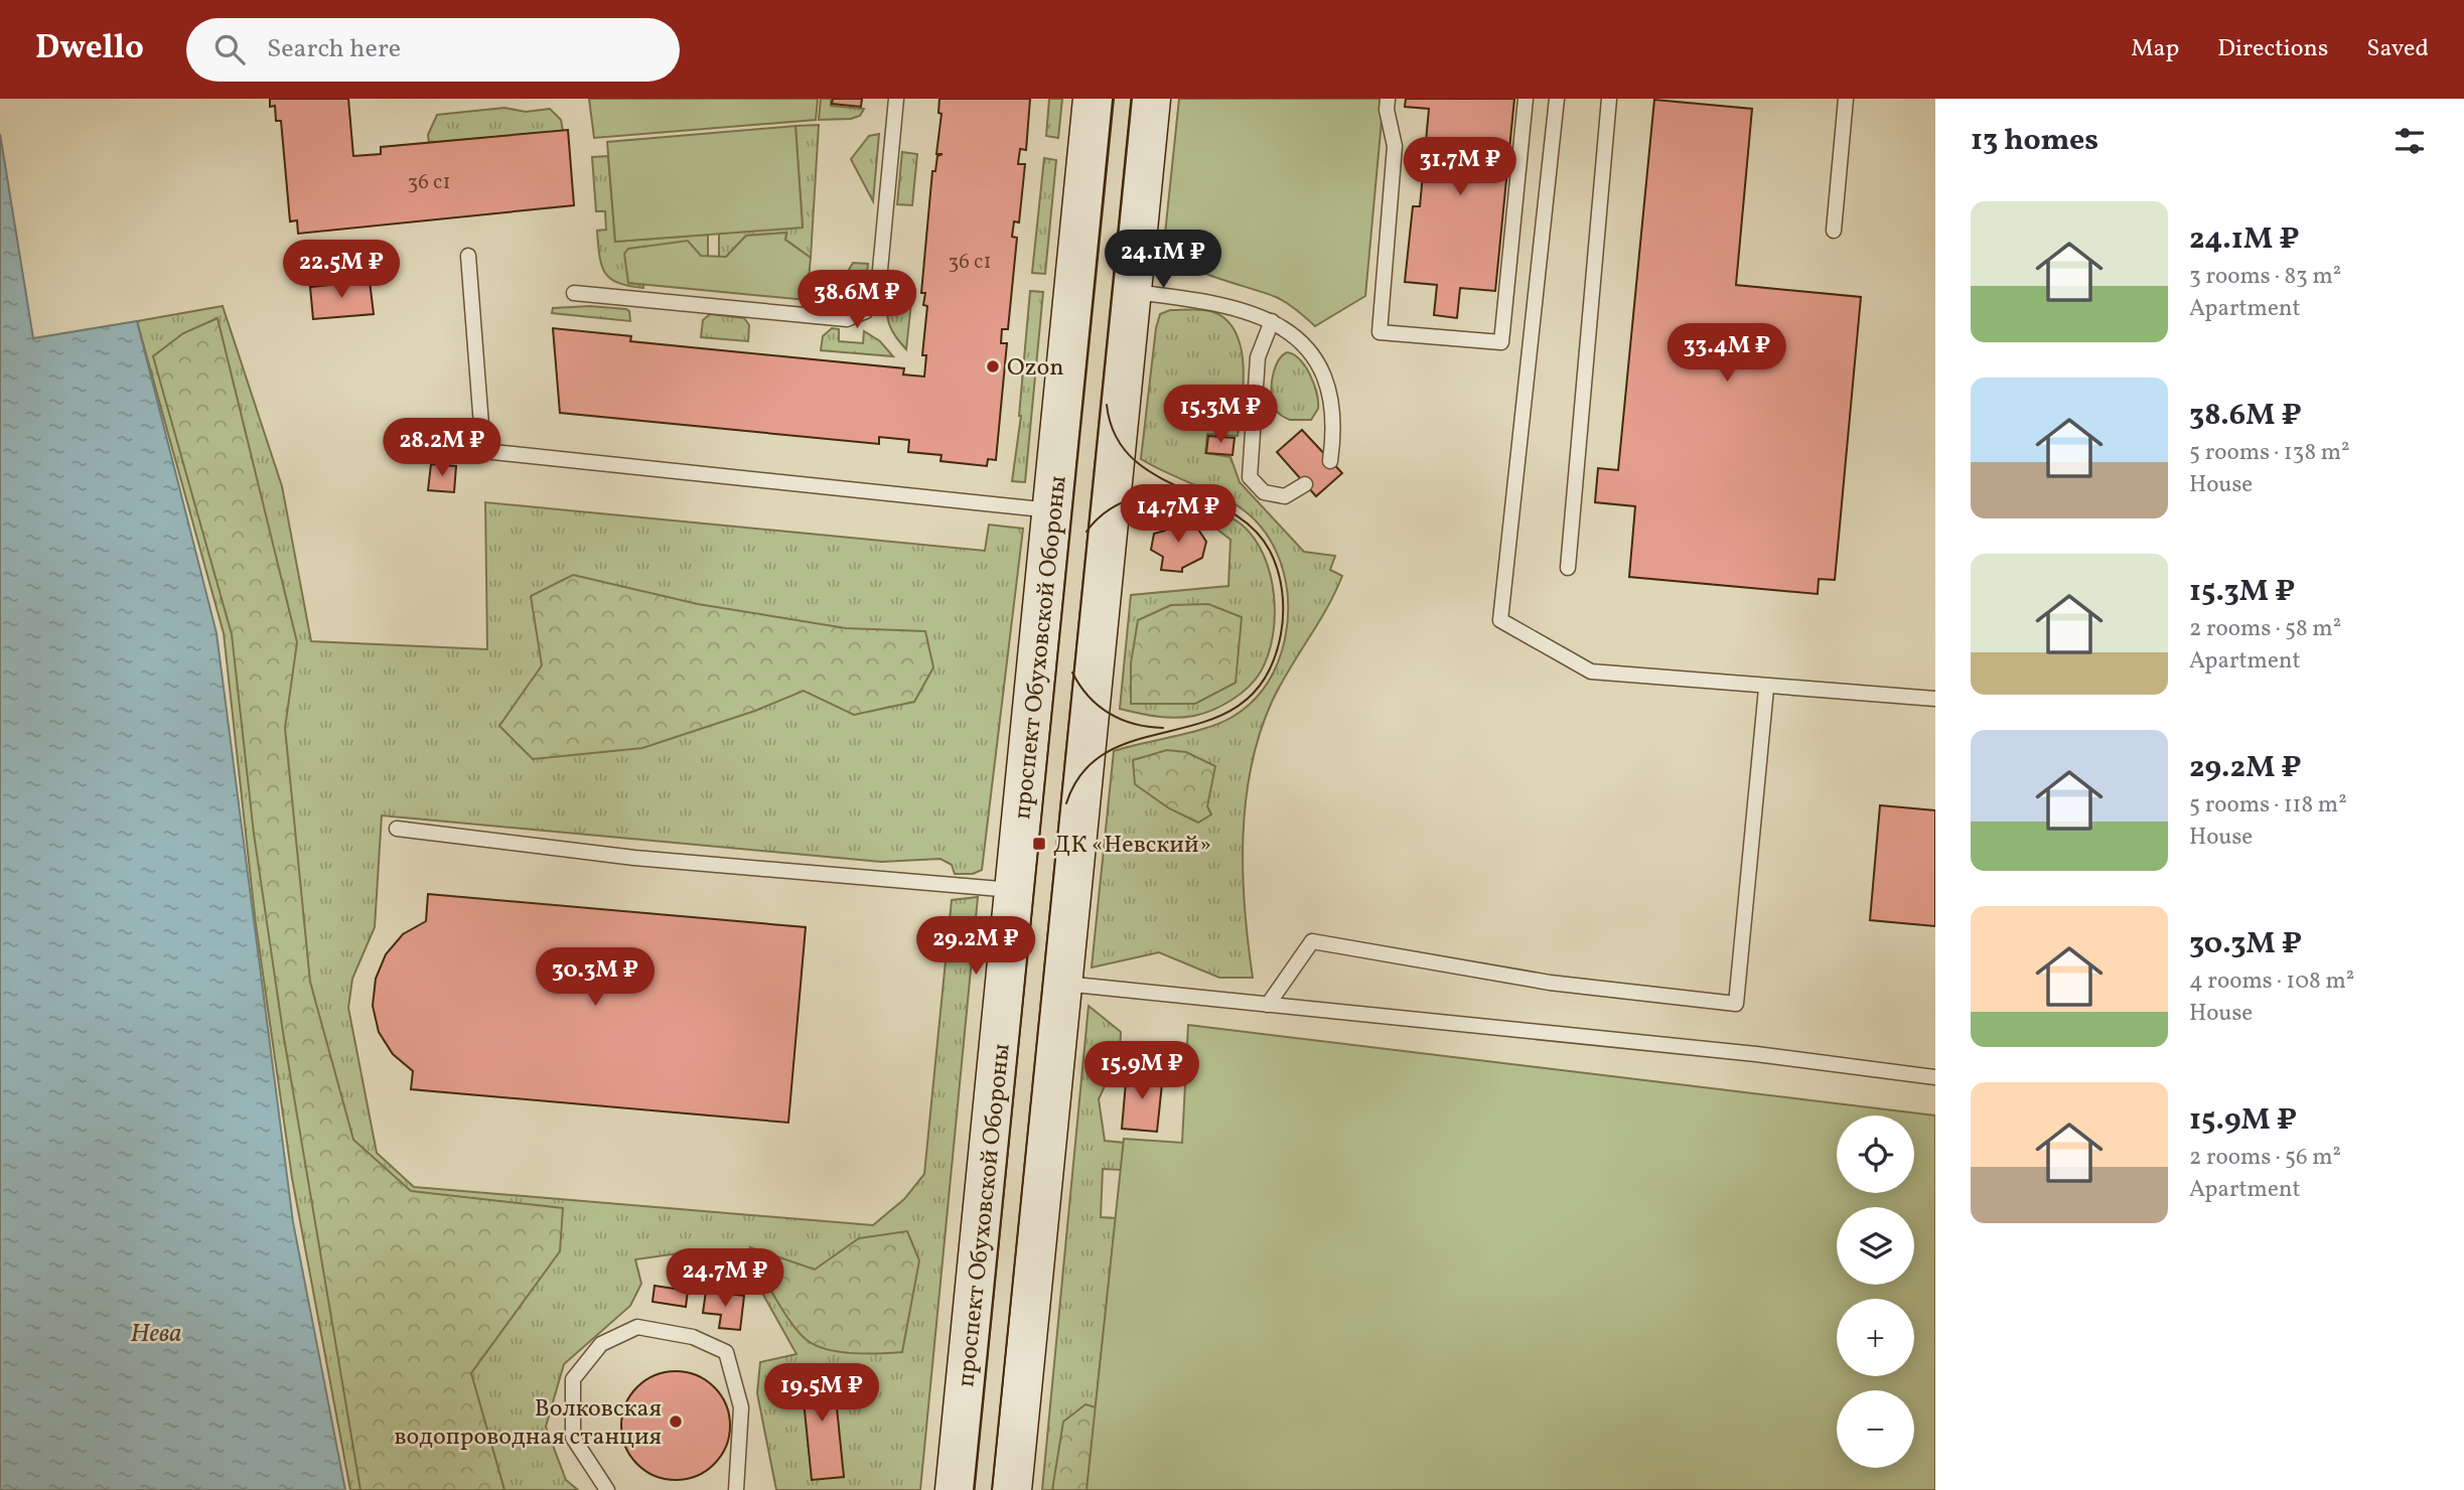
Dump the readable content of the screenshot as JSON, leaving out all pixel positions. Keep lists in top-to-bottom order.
{
  "streets": {
    "main road": ["проспект Обуховской Обороны"]
  },
  "water": ["Нева"],
  "places": {
    "other": ["Ozon", "Волковская водопроводная станция"],
    "transit": ["ДК «Невский»"]
  },
  "house_numbers": ["36 с1", "36 с1"],
  "page": {
    "header": "Dwello",
    "search": "Search here",
    "nav": ["Map", "Directions", "Saved"],
    "heading": "13 homes",
    "price": [
      "31.7M ₽",
      "24.1M ₽",
      "22.5M ₽",
      "38.6M ₽",
      "33.4M ₽",
      "15.3M ₽",
      "28.2M ₽",
      "14.7M ₽",
      "29.2M ₽",
      "30.3M ₽",
      "15.9M ₽",
      "24.7M ₽",
      "19.5M ₽"
    ],
    "list": [
      {
        "name": "24.1M ₽",
        "note": "3 rooms · 83 m² · Apartment"
      },
      {
        "name": "38.6M ₽",
        "note": "5 rooms · 138 m² · House"
      },
      {
        "name": "15.3M ₽",
        "note": "2 rooms · 58 m² · Apartment"
      },
      {
        "name": "29.2M ₽",
        "note": "5 rooms · 118 m² · House"
      },
      {
        "name": "30.3M ₽",
        "note": "4 rooms · 108 m² · House"
      },
      {
        "name": "15.9M ₽",
        "note": "2 rooms · 56 m² · Apartment"
      }
    ],
    "map_buttons": ["+", "−"]
  }
}
